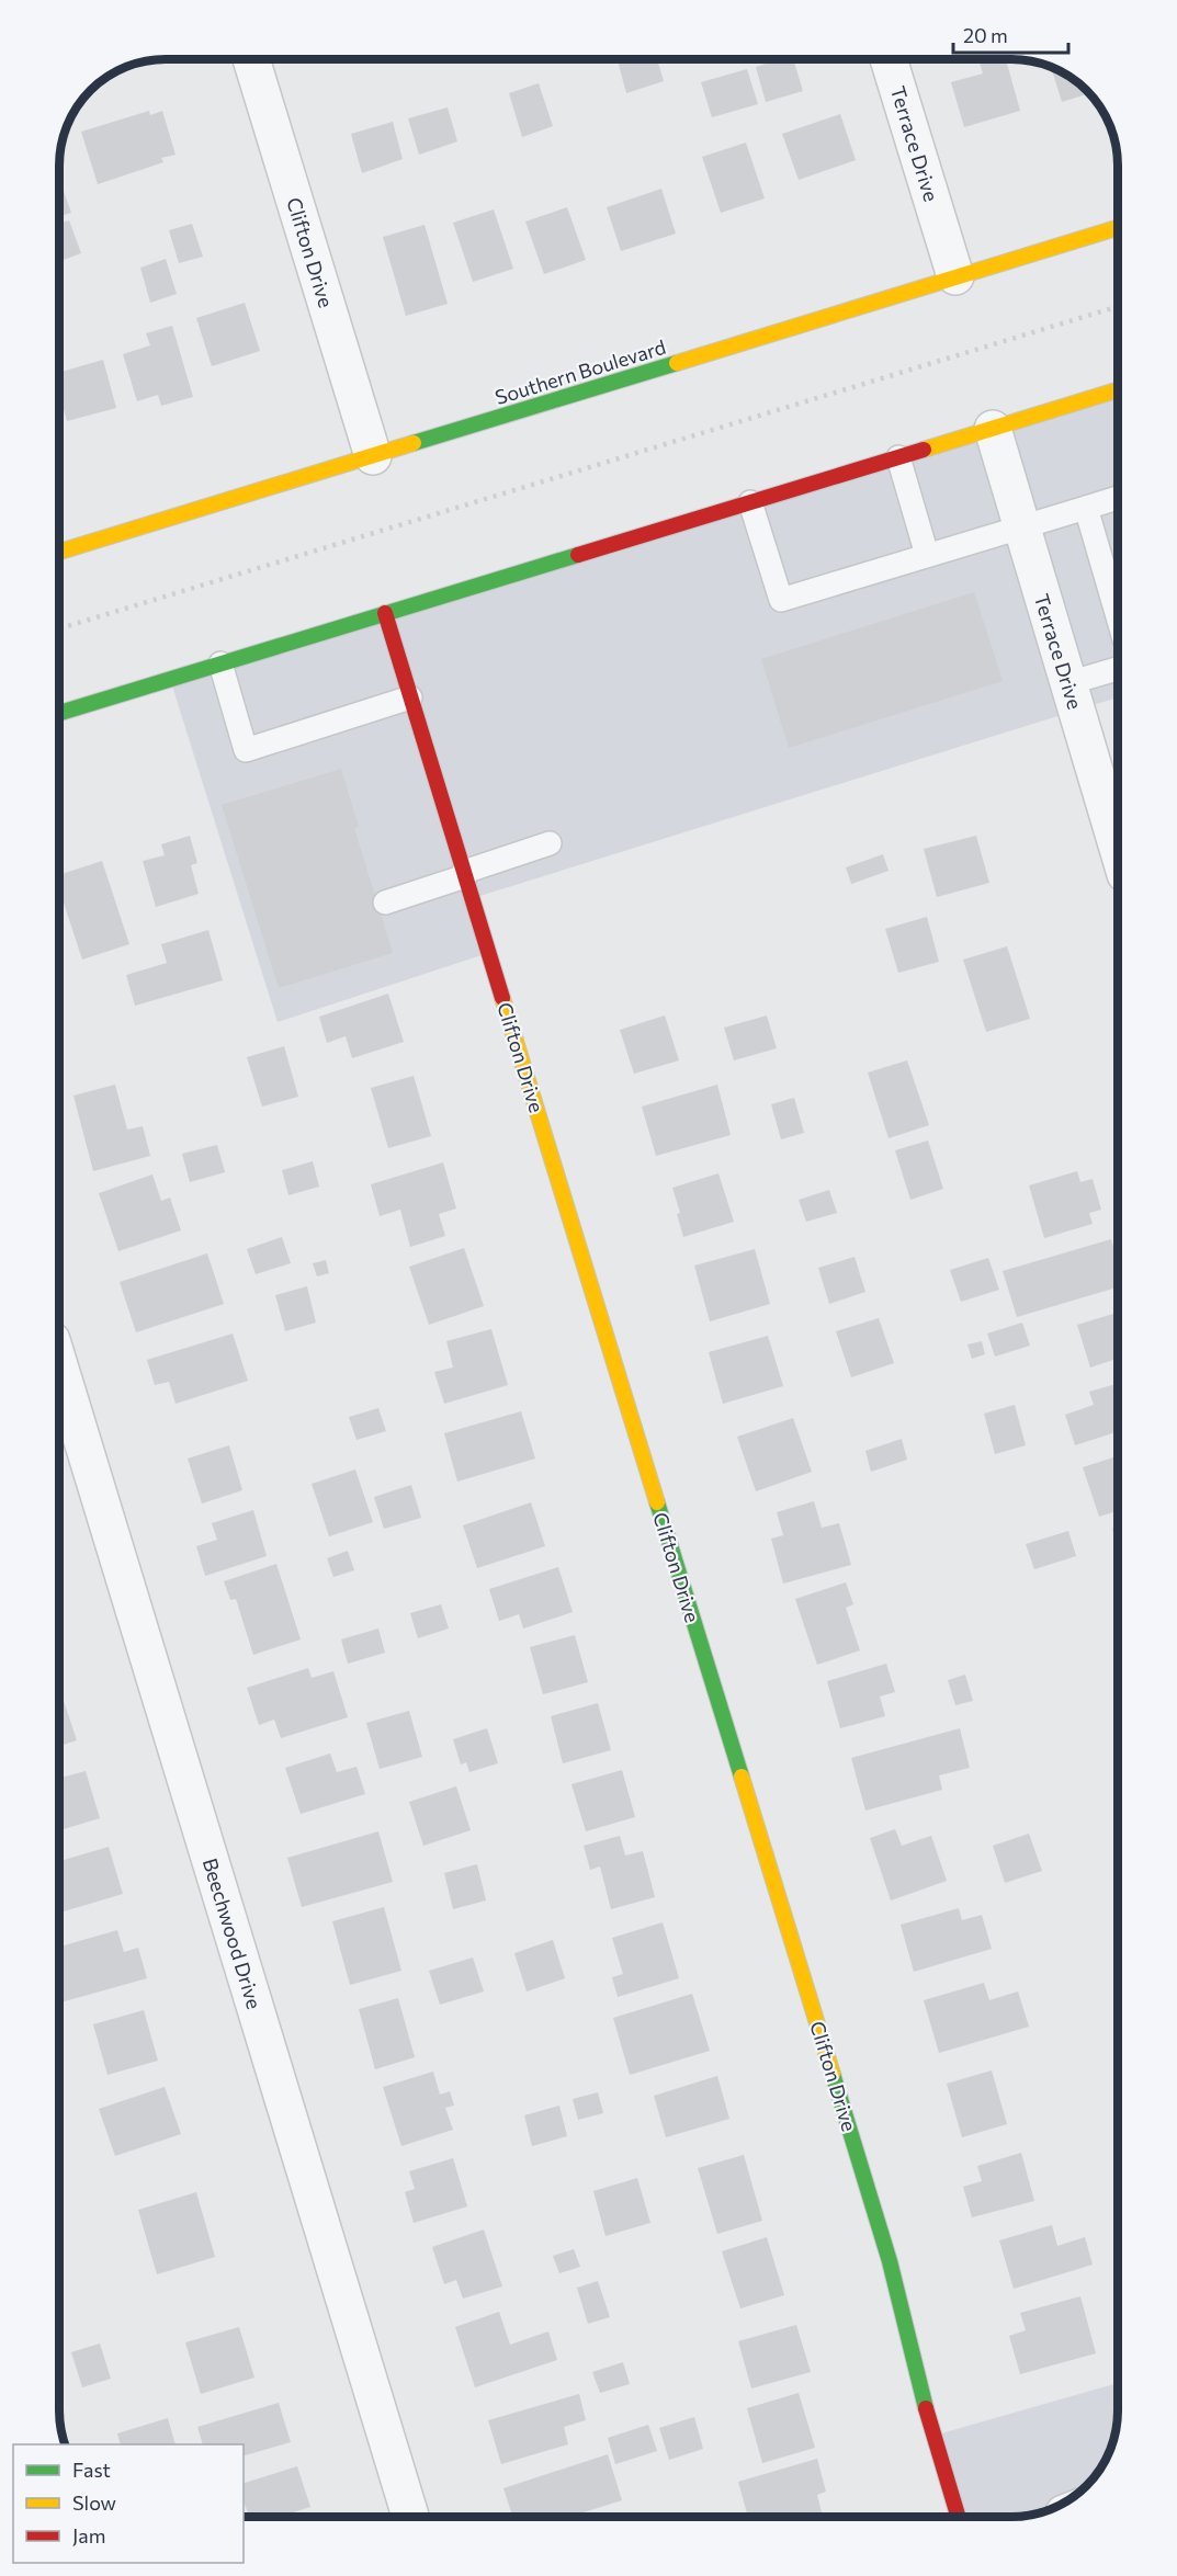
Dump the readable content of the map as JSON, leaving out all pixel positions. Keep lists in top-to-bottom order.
{
  "streets": {
    "street": [
      "Terrace Drive",
      "Clifton Drive",
      "Southern Boulevard",
      "Beechwood Drive"
    ]
  },
  "crossings": [
    ["Terrace Drive", "Southern Boulevard"],
    ["Clifton Drive", "Southern Boulevard"]
  ],
  "legend": ["Fast", "Slow", "Jam"],
  "scale_bar": "20 m"
}
